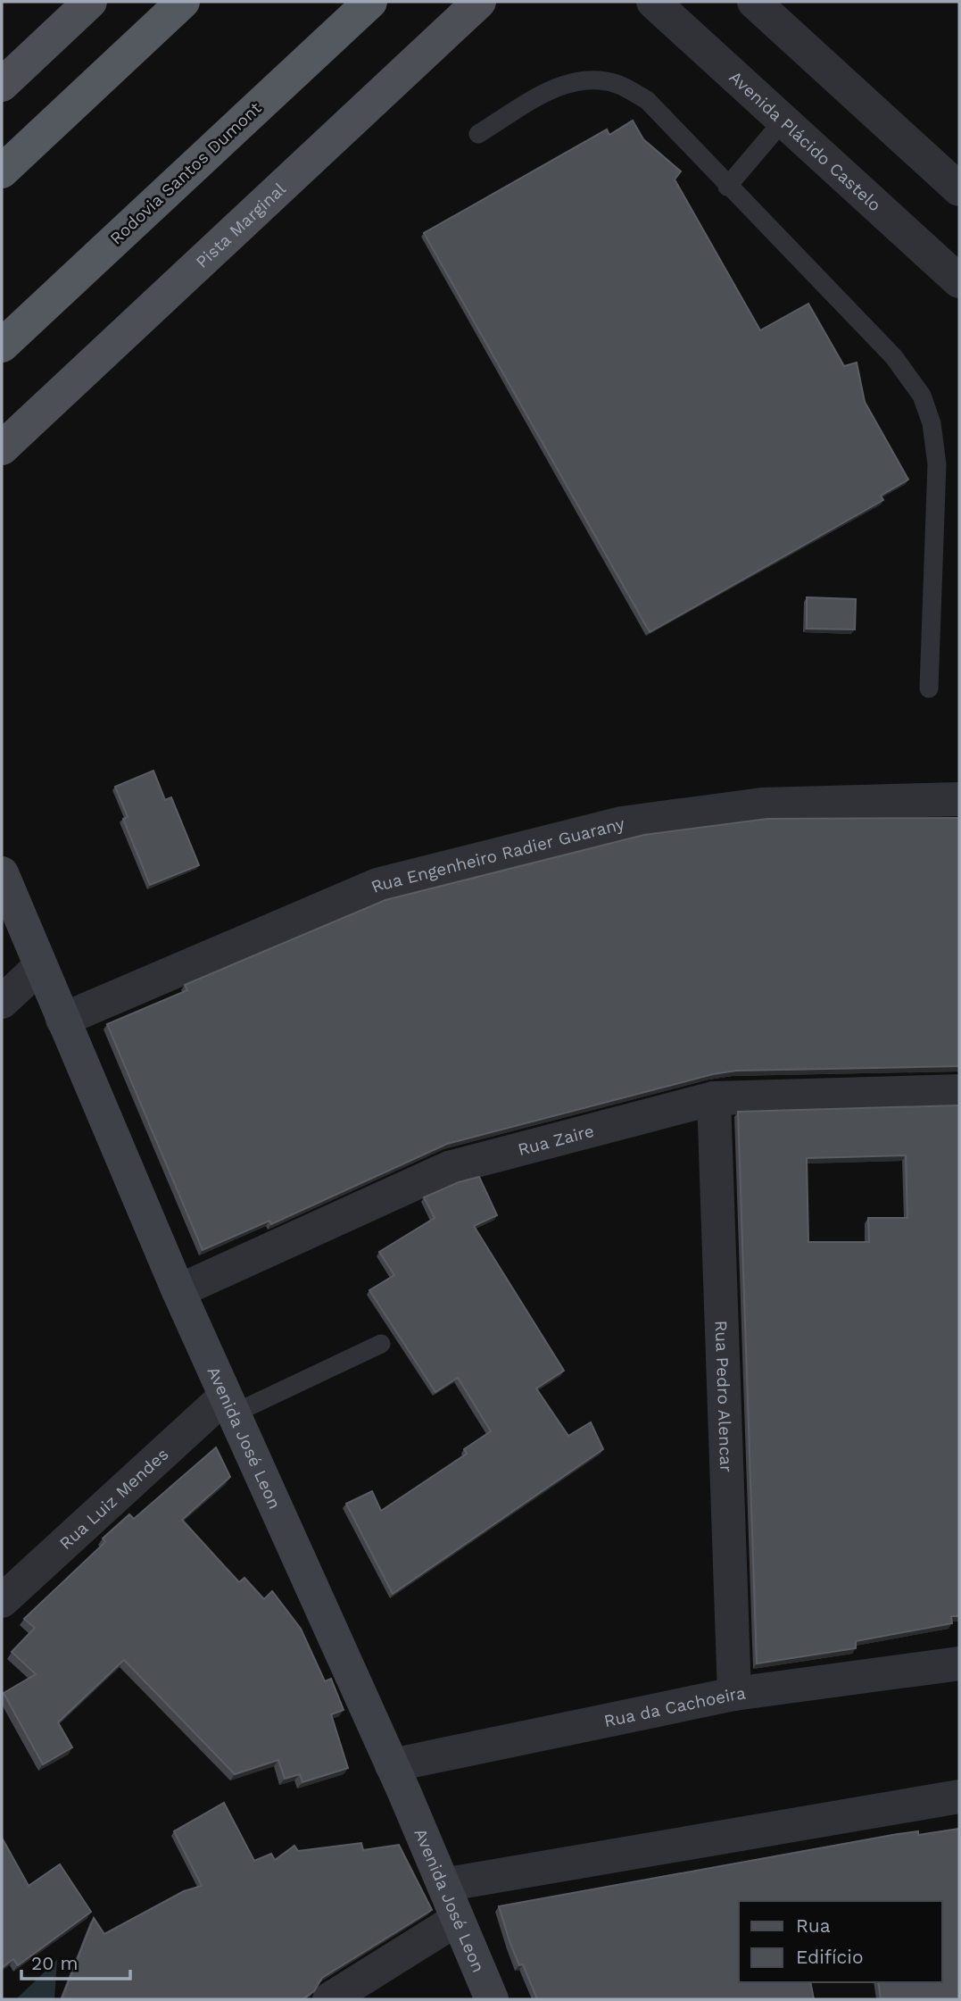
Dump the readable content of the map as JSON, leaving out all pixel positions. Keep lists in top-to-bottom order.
{
  "streets": {
    "highway": ["Rodovia Santos Dumont"],
    "main road": ["Pista Marginal", "Avenida José Leon"],
    "street": [
      "Avenida Plácido Castelo",
      "Rua Engenheiro Radier Guarany",
      "Rua Zaire",
      "Rua Pedro Alencar",
      "Rua Luiz Mendes",
      "Rua da Cachoeira"
    ]
  },
  "crossings": [
    ["Rua Engenheiro Radier Guarany", "Avenida José Leon"],
    ["Rua Zaire", "Rua Pedro Alencar"],
    ["Rua Zaire", "Avenida José Leon"],
    ["Rua Pedro Alencar", "Rua da Cachoeira"],
    ["Avenida José Leon", "Rua Luiz Mendes"],
    ["Avenida José Leon", "Rua da Cachoeira"]
  ],
  "legend": ["Rua", "Edifício"],
  "scale_bar": "20 m"
}
